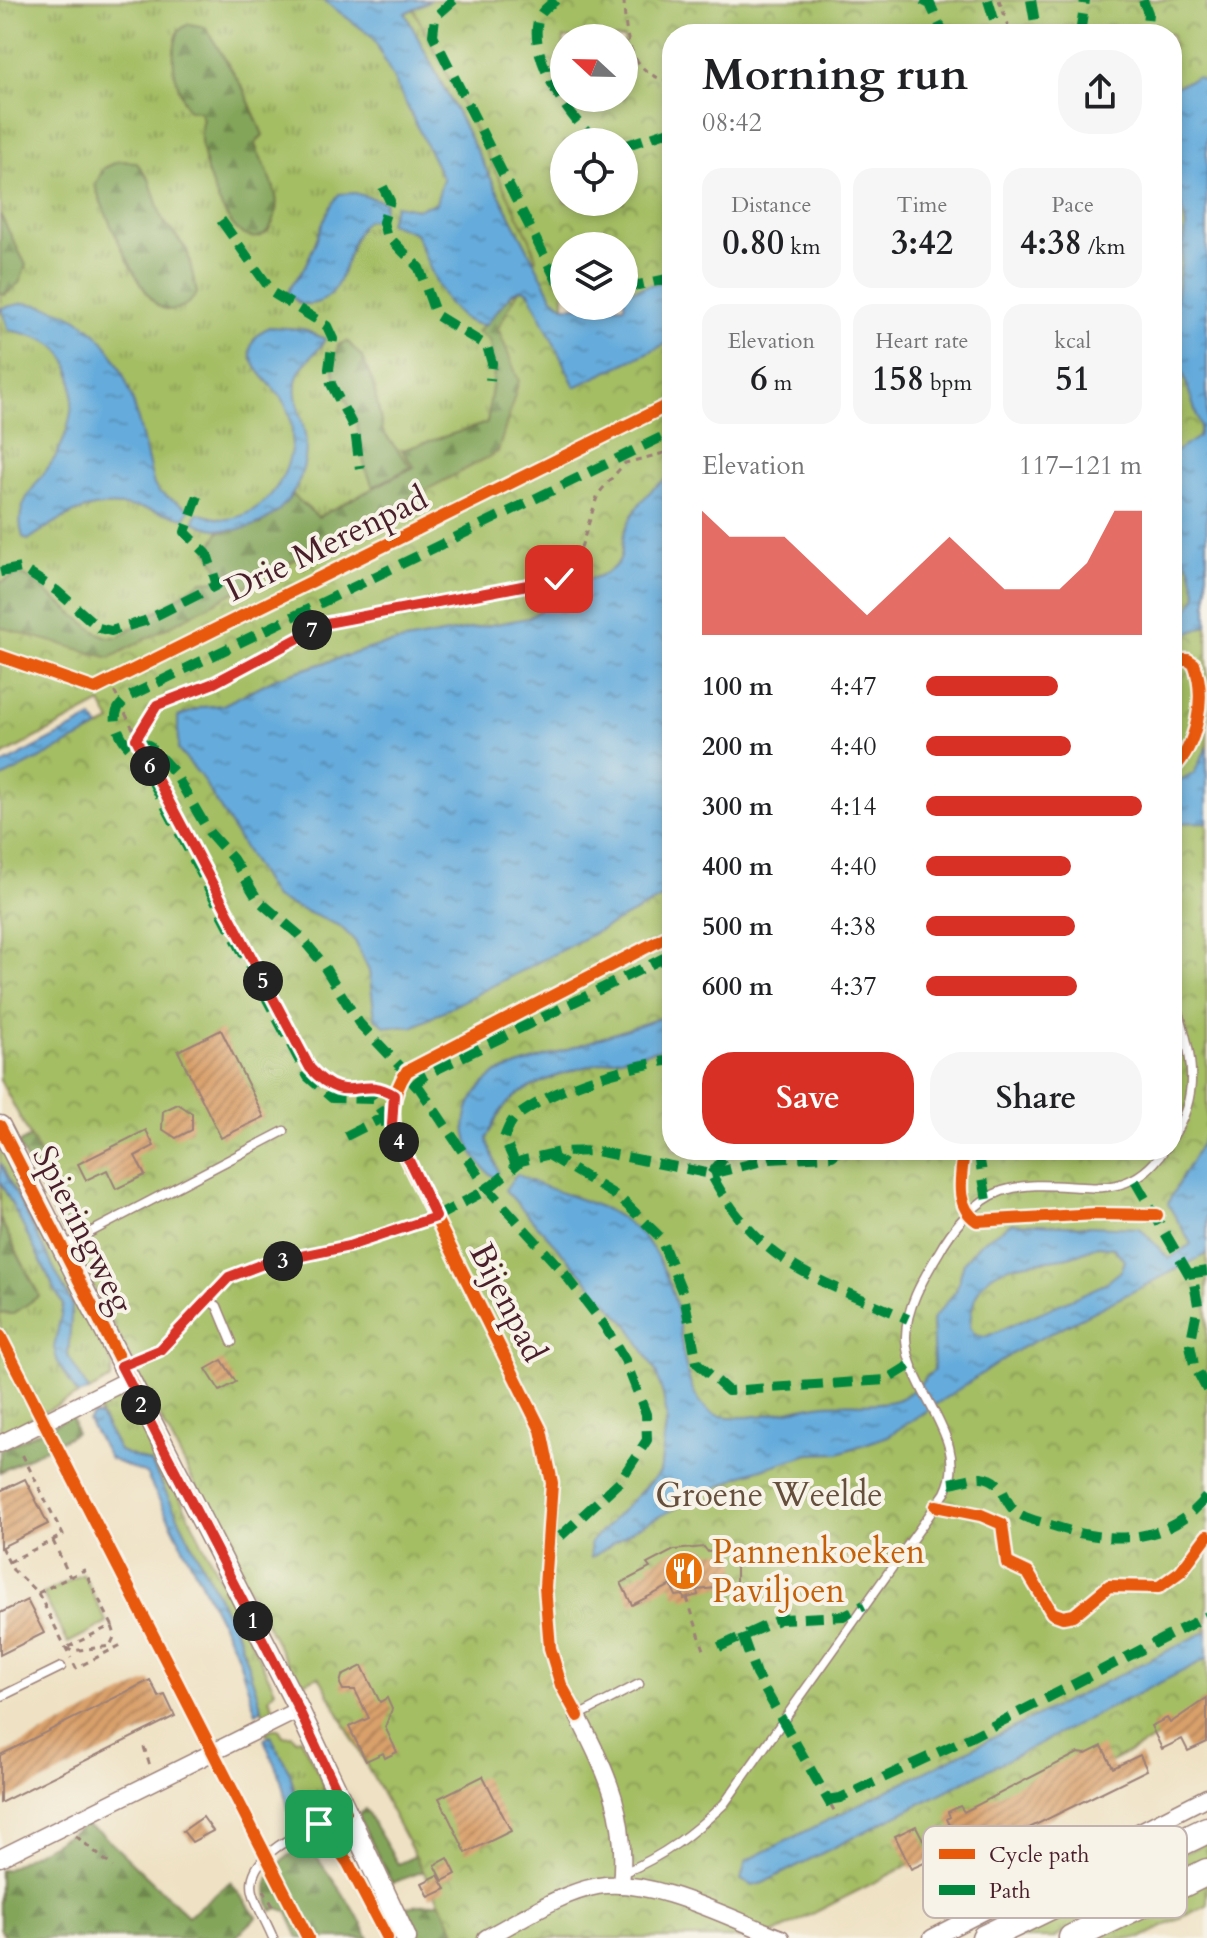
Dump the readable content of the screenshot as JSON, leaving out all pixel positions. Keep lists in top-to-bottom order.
{
  "streets": {
    "street": ["Spieringweg"],
    "cycle path": ["Drie Merenpad", "Bijenpad"]
  },
  "parks": ["Groene Weelde"],
  "places": {
    "restaurant": ["Pannenkoeken Paviljoen"]
  },
  "legend": ["Cycle path", "Path"],
  "north": "left",
  "page": {
    "heading": ["Morning run", "08:42"],
    "stats": [
      ["Distance", "0.80 km"],
      ["Time", "3:42"],
      ["Pace", "4:38 /km"],
      ["Elevation", "6 m"],
      ["Heart rate", "158 bpm"],
      ["kcal", "51"]
    ],
    "chart": ["Elevation", "117–121 m"],
    "pins": [
      "7",
      "6",
      "5",
      "4",
      "3",
      "2",
      "1"
    ],
    "list": [
      {
        "name": "100 m",
        "note": "4:47"
      },
      {
        "name": "200 m",
        "note": "4:40"
      },
      {
        "name": "300 m",
        "note": "4:14"
      },
      {
        "name": "400 m",
        "note": "4:40"
      },
      {
        "name": "500 m",
        "note": "4:38"
      },
      {
        "name": "600 m",
        "note": "4:37"
      }
    ],
    "buttons": ["Save", "Share"]
  }
}
